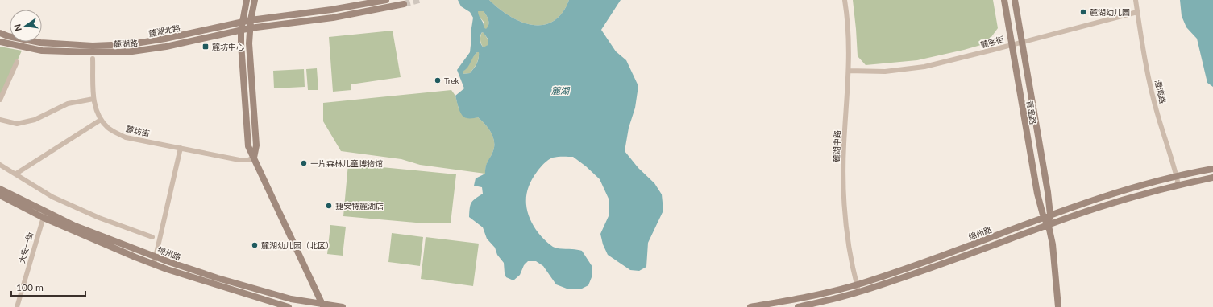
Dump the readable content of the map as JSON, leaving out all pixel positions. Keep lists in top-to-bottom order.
{
  "streets": {
    "main road": [
      "麓湖北路",
      "麓湖路",
      "青岛路",
      "绵州路"
    ],
    "street": [
      "麓客街",
      "澄湾路",
      "麓坊街",
      "麓湖中路",
      "大安一街"
    ]
  },
  "crossings": [
    ["麓湖北路", "麓湖路"],
    ["麓客街", "澄湾路"],
    ["麓客街", "青岛路"],
    ["麓客街", "麓湖中路"],
    ["澄湾路", "绵州路"],
    ["青岛路", "绵州路"],
    ["麓湖中路", "绵州路"],
    ["绵州路", "大安一街"]
  ],
  "water": ["麓湖"],
  "places": {
    "other": [
      "麓湖幼儿园",
      "Trek",
      "一片森林儿童博物馆",
      "捷安特麓湖店",
      "麓湖幼儿园（北区）"
    ],
    "transit": ["麓坊中心"]
  },
  "scale_bar": "100 m",
  "north": "left"
}
